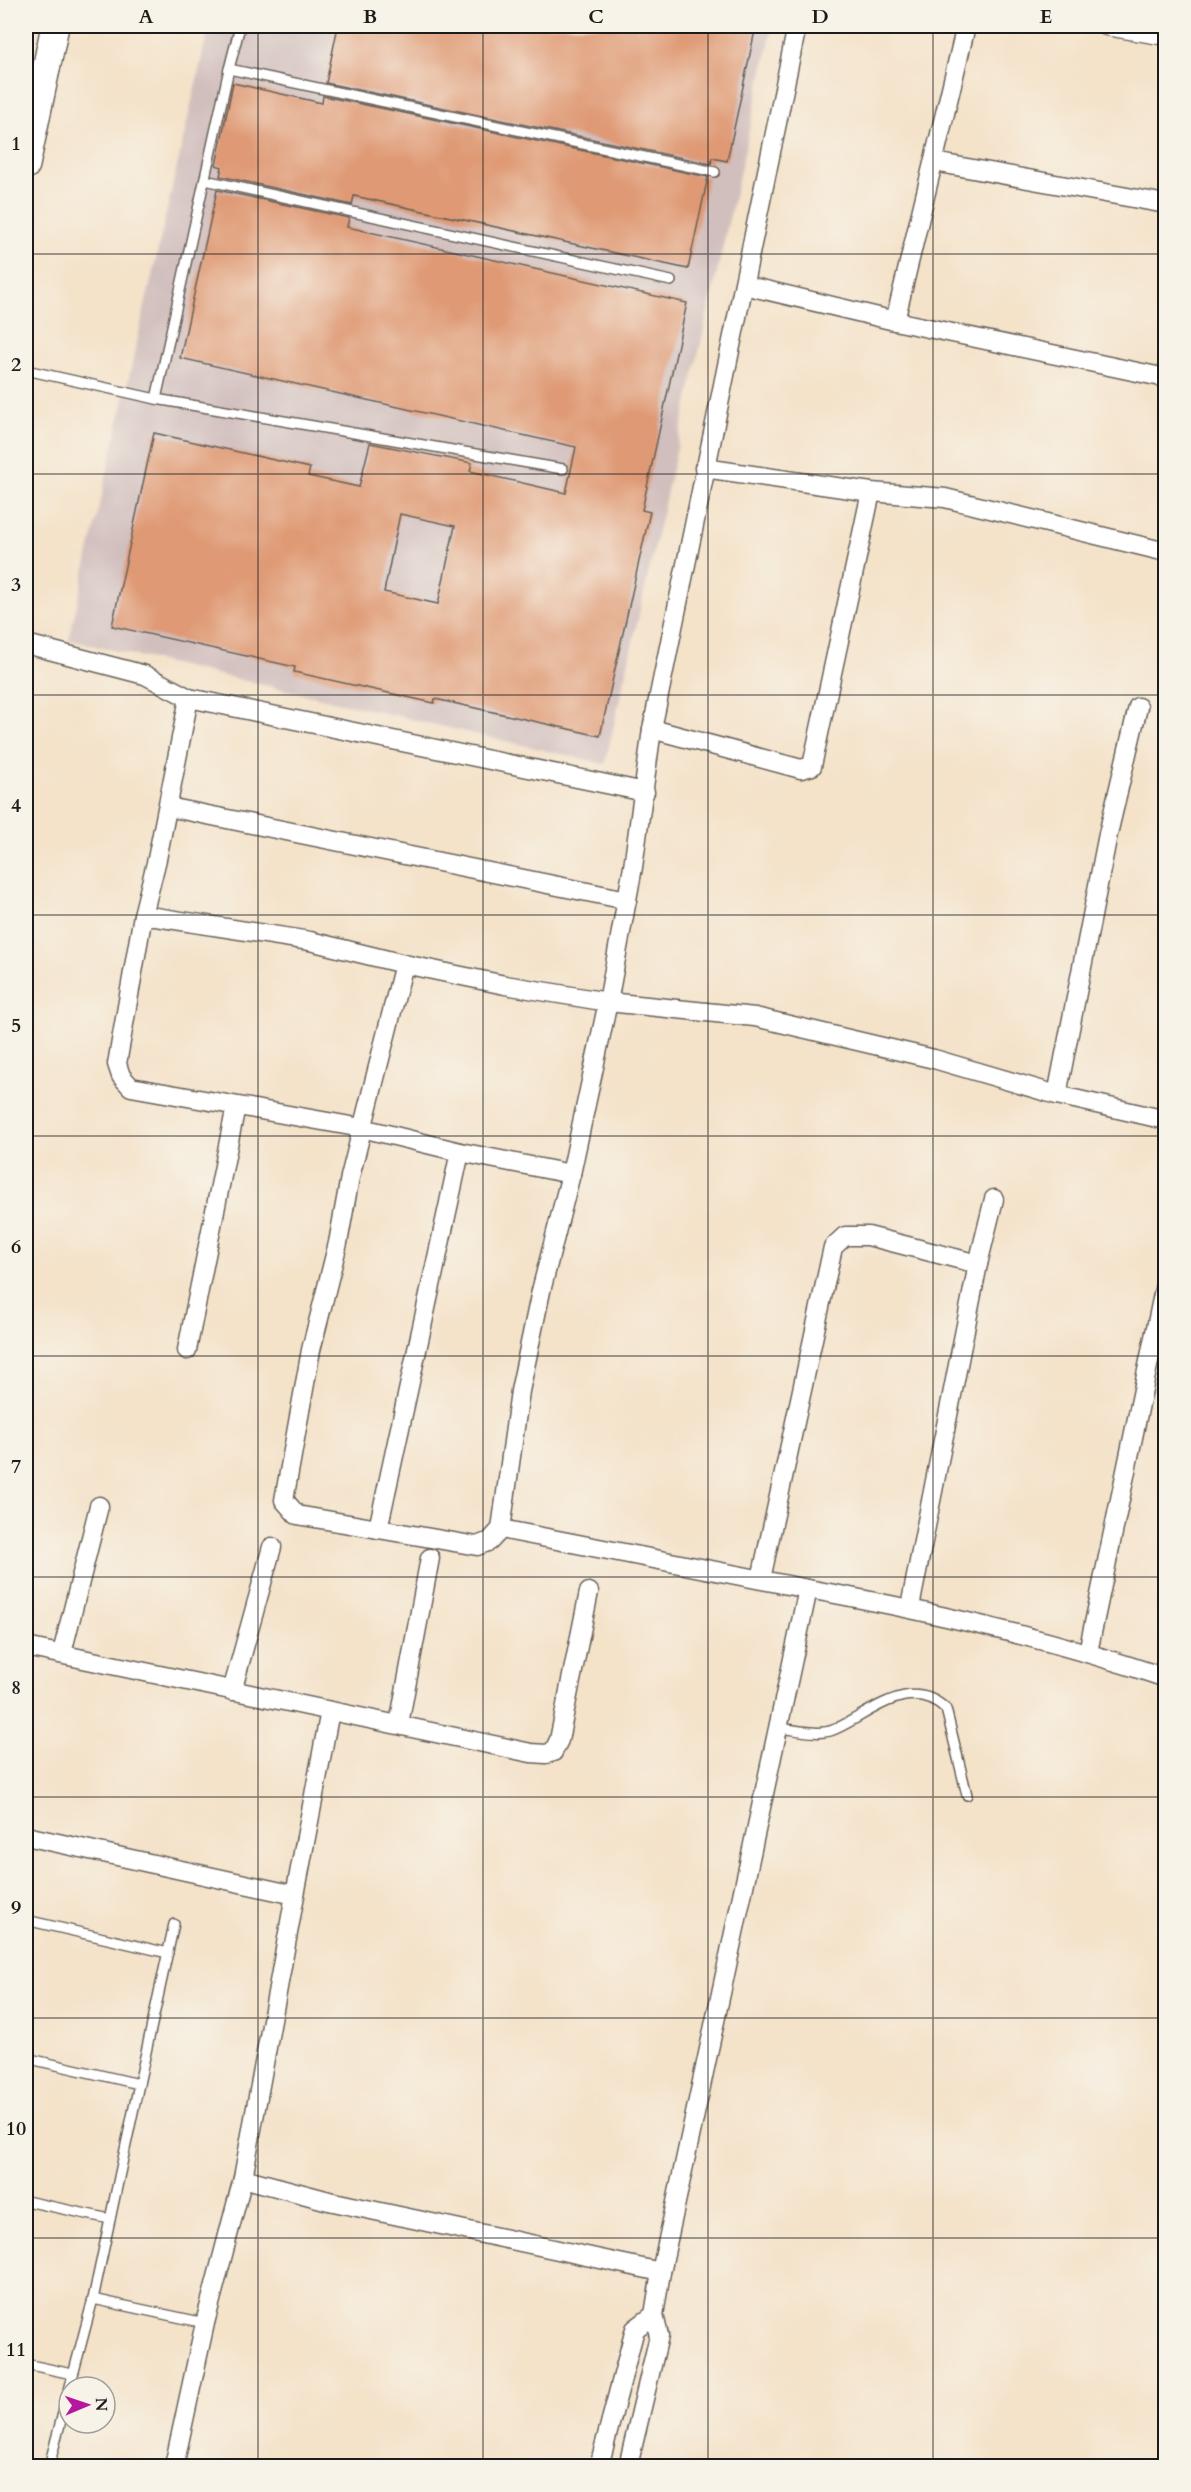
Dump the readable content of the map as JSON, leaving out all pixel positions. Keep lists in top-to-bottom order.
{
  "north": "right",
  "grid": {
    "columns": [
      "A",
      "B",
      "C",
      "D",
      "E"
    ],
    "rows": [
      "1",
      "2",
      "3",
      "4",
      "5",
      "6",
      "7",
      "8",
      "9",
      "10",
      "11"
    ]
  }
}
